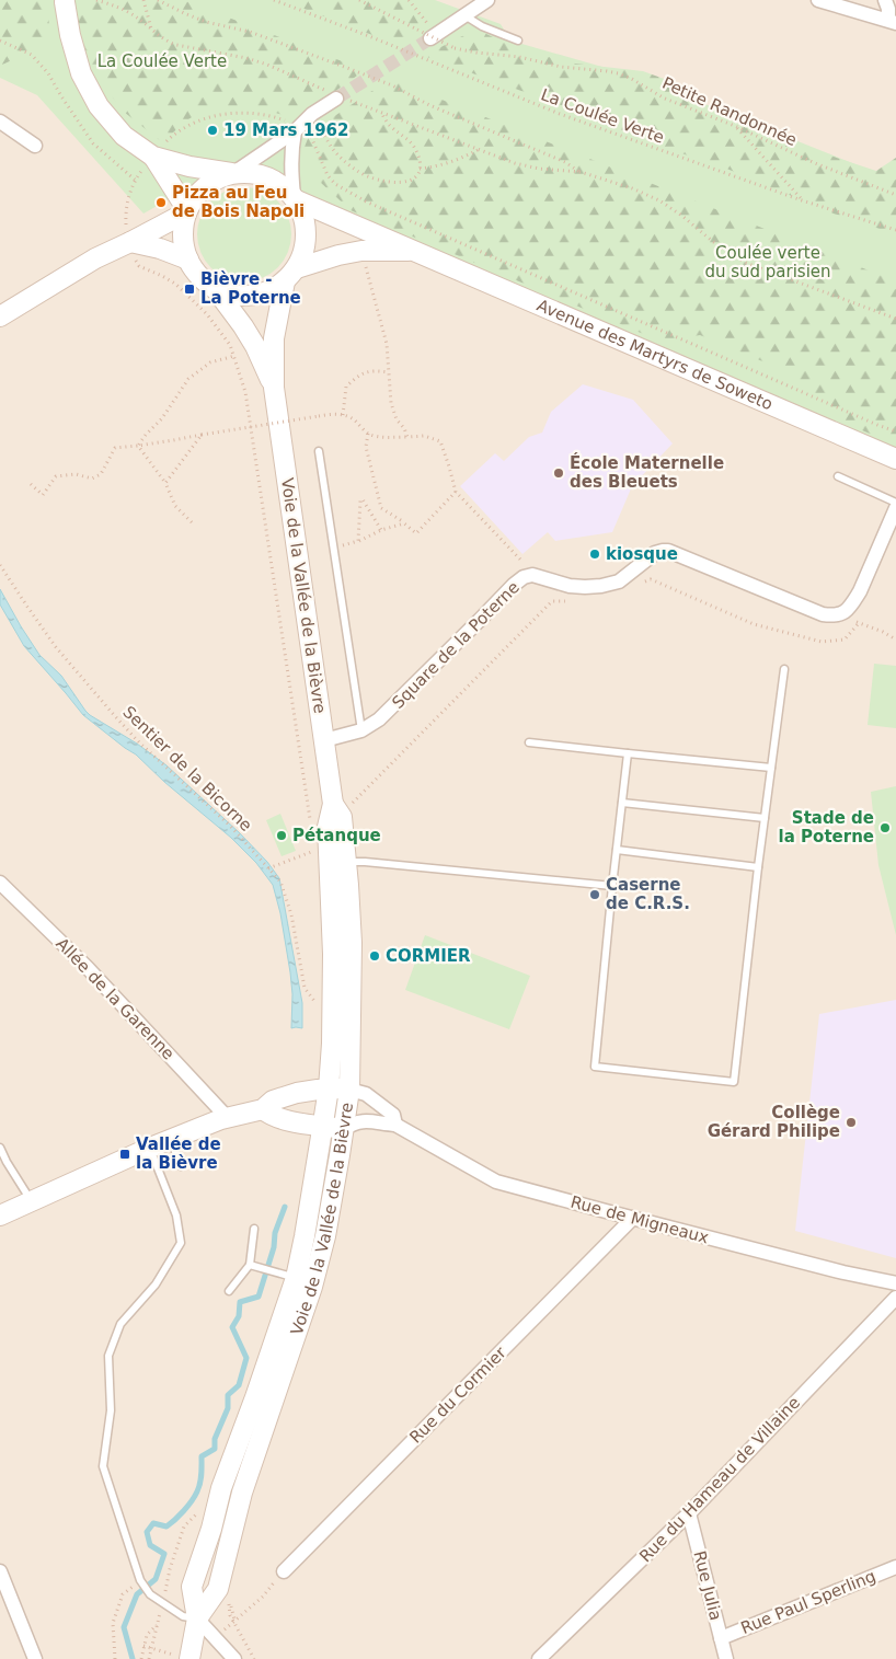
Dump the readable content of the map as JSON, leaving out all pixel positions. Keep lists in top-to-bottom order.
{
  "streets": {
    "main road": ["Avenue des Martyrs de Soweto", "Voie de la Vallée de la Bièvre"],
    "street": [
      "Square de la Poterne",
      "Allée de la Garenne",
      "Rue de Migneaux",
      "Rue du Cormier",
      "Rue du Hameau de Villaine",
      "Rue Julia",
      "Rue Paul Sperling"
    ],
    "path": ["Petite Randonnée", "La Coulée Verte", "Sentier de la Bicorne"]
  },
  "crossings": [
    ["Avenue des Martyrs de Soweto", "Voie de la Vallée de la Bièvre"],
    ["Voie de la Vallée de la Bièvre", "Square de la Poterne"],
    ["Voie de la Vallée de la Bièvre", "Rue de Migneaux"],
    ["Rue de Migneaux", "Rue du Cormier"],
    ["Rue du Hameau de Villaine", "Rue Julia"],
    ["Rue Julia", "Rue Paul Sperling"]
  ],
  "parks": ["La Coulée Verte", "Coulée verte du sud parisien"],
  "places": {
    "other": [
      "19 Mars 1962",
      "Pizza au Feu de Bois Napoli",
      "École Maternelle des Bleuets",
      "kiosque",
      "Stade de la Poterne",
      "Pétanque",
      "Caserne de C.R.S.",
      "CORMIER",
      "Collège Gérard Philipe"
    ],
    "transit": ["Bièvre - La Poterne", "Vallée de la Bièvre"]
  }
}
